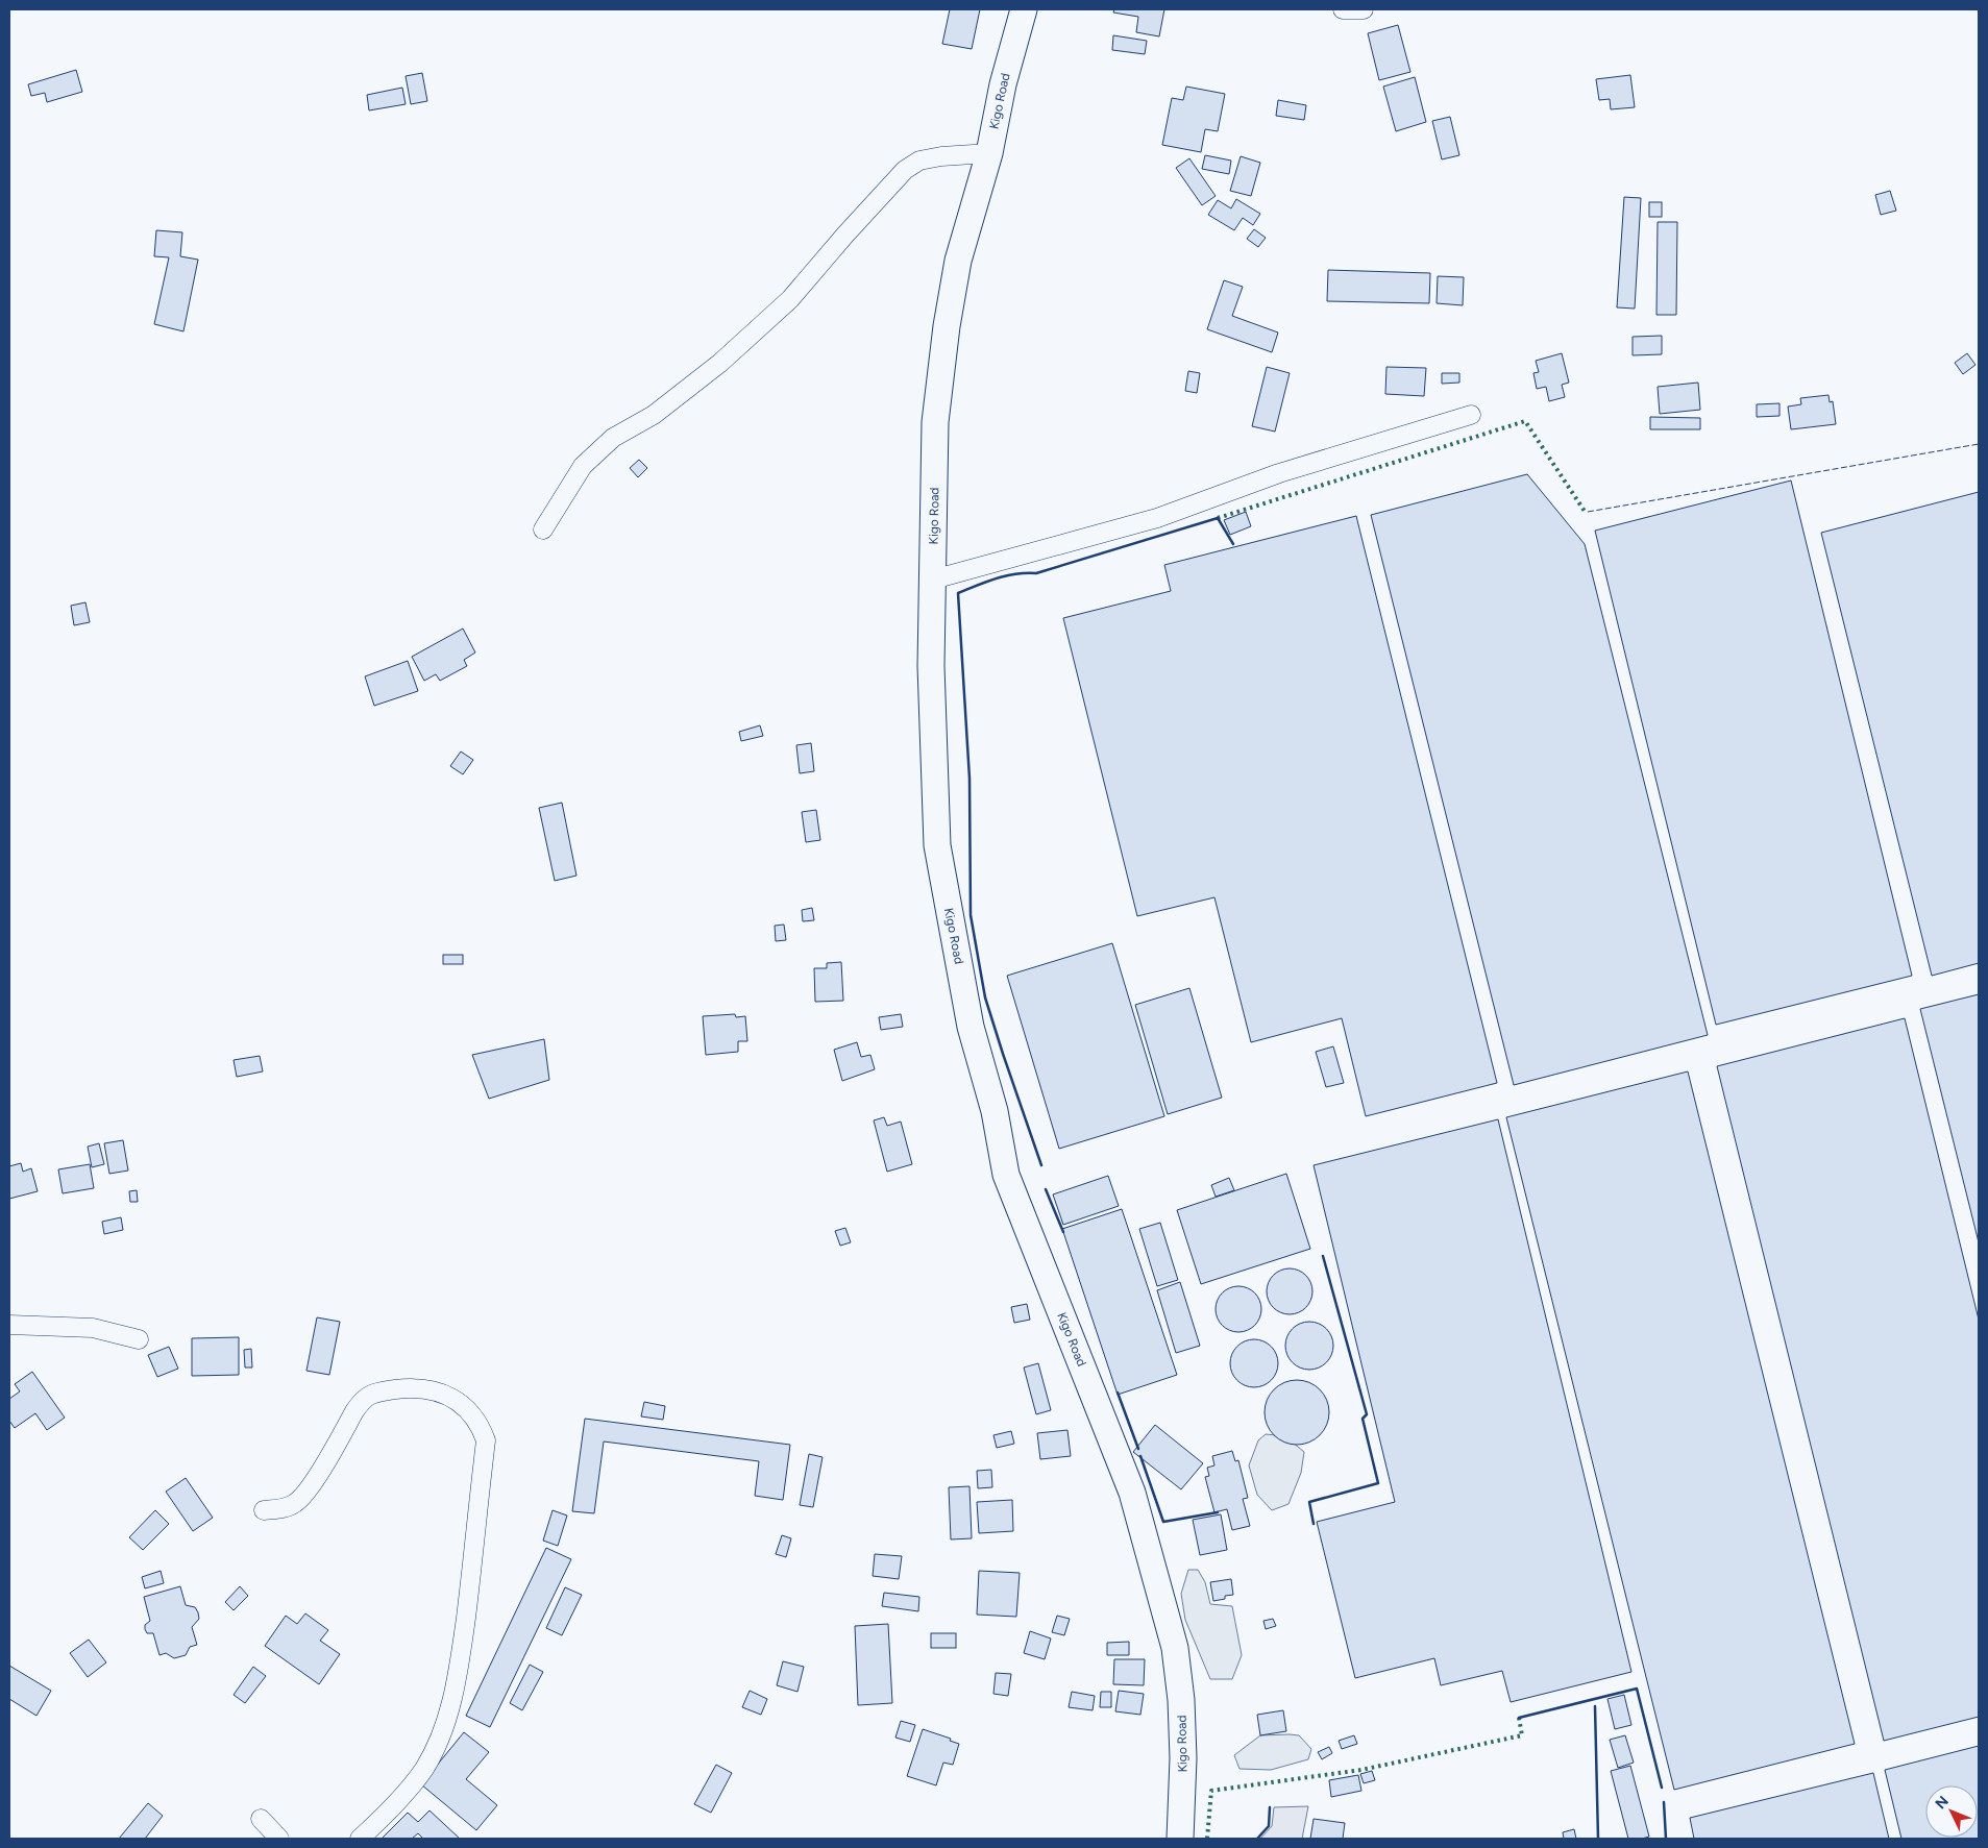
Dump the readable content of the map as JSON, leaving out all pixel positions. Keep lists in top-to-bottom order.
{
  "streets": {
    "street": ["Kigo Road"]
  },
  "north": "top left"
}
